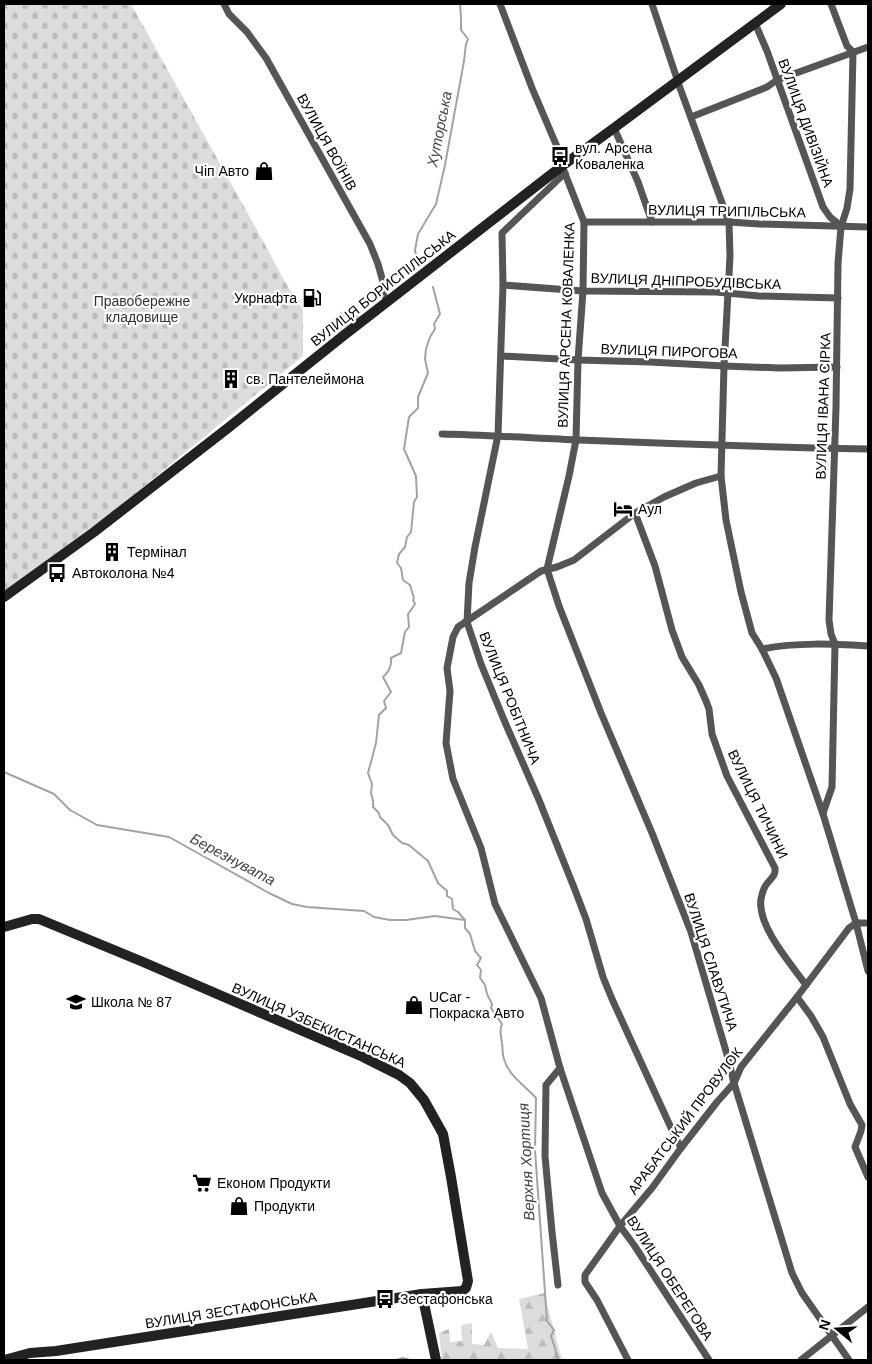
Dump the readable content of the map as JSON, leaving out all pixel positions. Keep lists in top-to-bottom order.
{
  "streets": {
    "street": [
      "ВУЛИЦЯ ДИВІЗІЙНА",
      "ВУЛИЦЯ ВОЇНІВ",
      "ВУЛИЦЯ ТРИПІЛЬСЬКА",
      "ВУЛИЦЯ ДНІПРОБУДІВСЬКА",
      "ВУЛИЦЯ БОРИСПІЛЬСЬКА",
      "ВУЛИЦЯ АРСЕНА КОВАЛЕНКА",
      "ВУЛИЦЯ ПИРОГОВА",
      "ВУЛИЦЯ ІВАНА СІРКА",
      "ВУЛИЦЯ РОБІТНИЧА",
      "ВУЛИЦЯ ТИЧИНИ",
      "ВУЛИЦЯ СЛАВУТИЧА",
      "ВУЛИЦЯ УЗБЕКИСТАНСЬКА",
      "АРАБАТСЬКИЙ ПРОВУЛОК",
      "ВУЛИЦЯ ОБЕРЕГОВА",
      "ВУЛИЦЯ ЗЕСТАФОНСЬКА"
    ]
  },
  "crossings": [
    ["ВУЛИЦЯ ДИВІЗІЙНА", "ВУЛИЦЯ ТРИПІЛЬСЬКА"],
    ["ВУЛИЦЯ ДИВІЗІЙНА", "ВУЛИЦЯ БОРИСПІЛЬСЬКА"],
    ["ВУЛИЦЯ ДИВІЗІЙНА", "ВУЛИЦЯ ІВАНА СІРКА"],
    ["ВУЛИЦЯ ВОЇНІВ", "ВУЛИЦЯ БОРИСПІЛЬСЬКА"],
    ["ВУЛИЦЯ ТРИПІЛЬСЬКА", "ВУЛИЦЯ АРСЕНА КОВАЛЕНКА"],
    ["ВУЛИЦЯ ТРИПІЛЬСЬКА", "ВУЛИЦЯ ІВАНА СІРКА"],
    ["ВУЛИЦЯ ДНІПРОБУДІВСЬКА", "ВУЛИЦЯ АРСЕНА КОВАЛЕНКА"],
    ["ВУЛИЦЯ ДНІПРОБУДІВСЬКА", "ВУЛИЦЯ ІВАНА СІРКА"],
    ["ВУЛИЦЯ БОРИСПІЛЬСЬКА", "ВУЛИЦЯ АРСЕНА КОВАЛЕНКА"],
    ["ВУЛИЦЯ АРСЕНА КОВАЛЕНКА", "ВУЛИЦЯ ПИРОГОВА"],
    ["ВУЛИЦЯ АРСЕНА КОВАЛЕНКА", "ВУЛИЦЯ СЛАВУТИЧА"],
    ["ВУЛИЦЯ ПИРОГОВА", "ВУЛИЦЯ ІВАНА СІРКА"],
    ["ВУЛИЦЯ РОБІТНИЧА", "АРАБАТСЬКИЙ ПРОВУЛОК"],
    ["ВУЛИЦЯ РОБІТНИЧА", "ВУЛИЦЯ ОБЕРЕГОВА"],
    ["ВУЛИЦЯ ТИЧИНИ", "АРАБАТСЬКИЙ ПРОВУЛОК"],
    ["ВУЛИЦЯ СЛАВУТИЧА", "АРАБАТСЬКИЙ ПРОВУЛОК"],
    ["ВУЛИЦЯ УЗБЕКИСТАНСЬКА", "ВУЛИЦЯ ЗЕСТАФОНСЬКА"],
    ["АРАБАТСЬКИЙ ПРОВУЛОК", "ВУЛИЦЯ ОБЕРЕГОВА"]
  ],
  "water": ["Хуторська", "Березнувата", "Верхня Хортиця"],
  "parks": ["Правобережне кладовище"],
  "places": {
    "bus stop": ["вул. Арсена Коваленка", "Автоколона №4", "Зестафонська"],
    "shop": ["Чіп Авто", "UCar - Покраска Авто", "Продукти"],
    "fuel station": ["Укрнафта"],
    "building": ["св. Пантелеймона", "Термінал"],
    "hotel": ["Аул"],
    "school or university": ["Школа № 87"],
    "supermarket": ["Економ Продукти"]
  },
  "north": "left"
}
